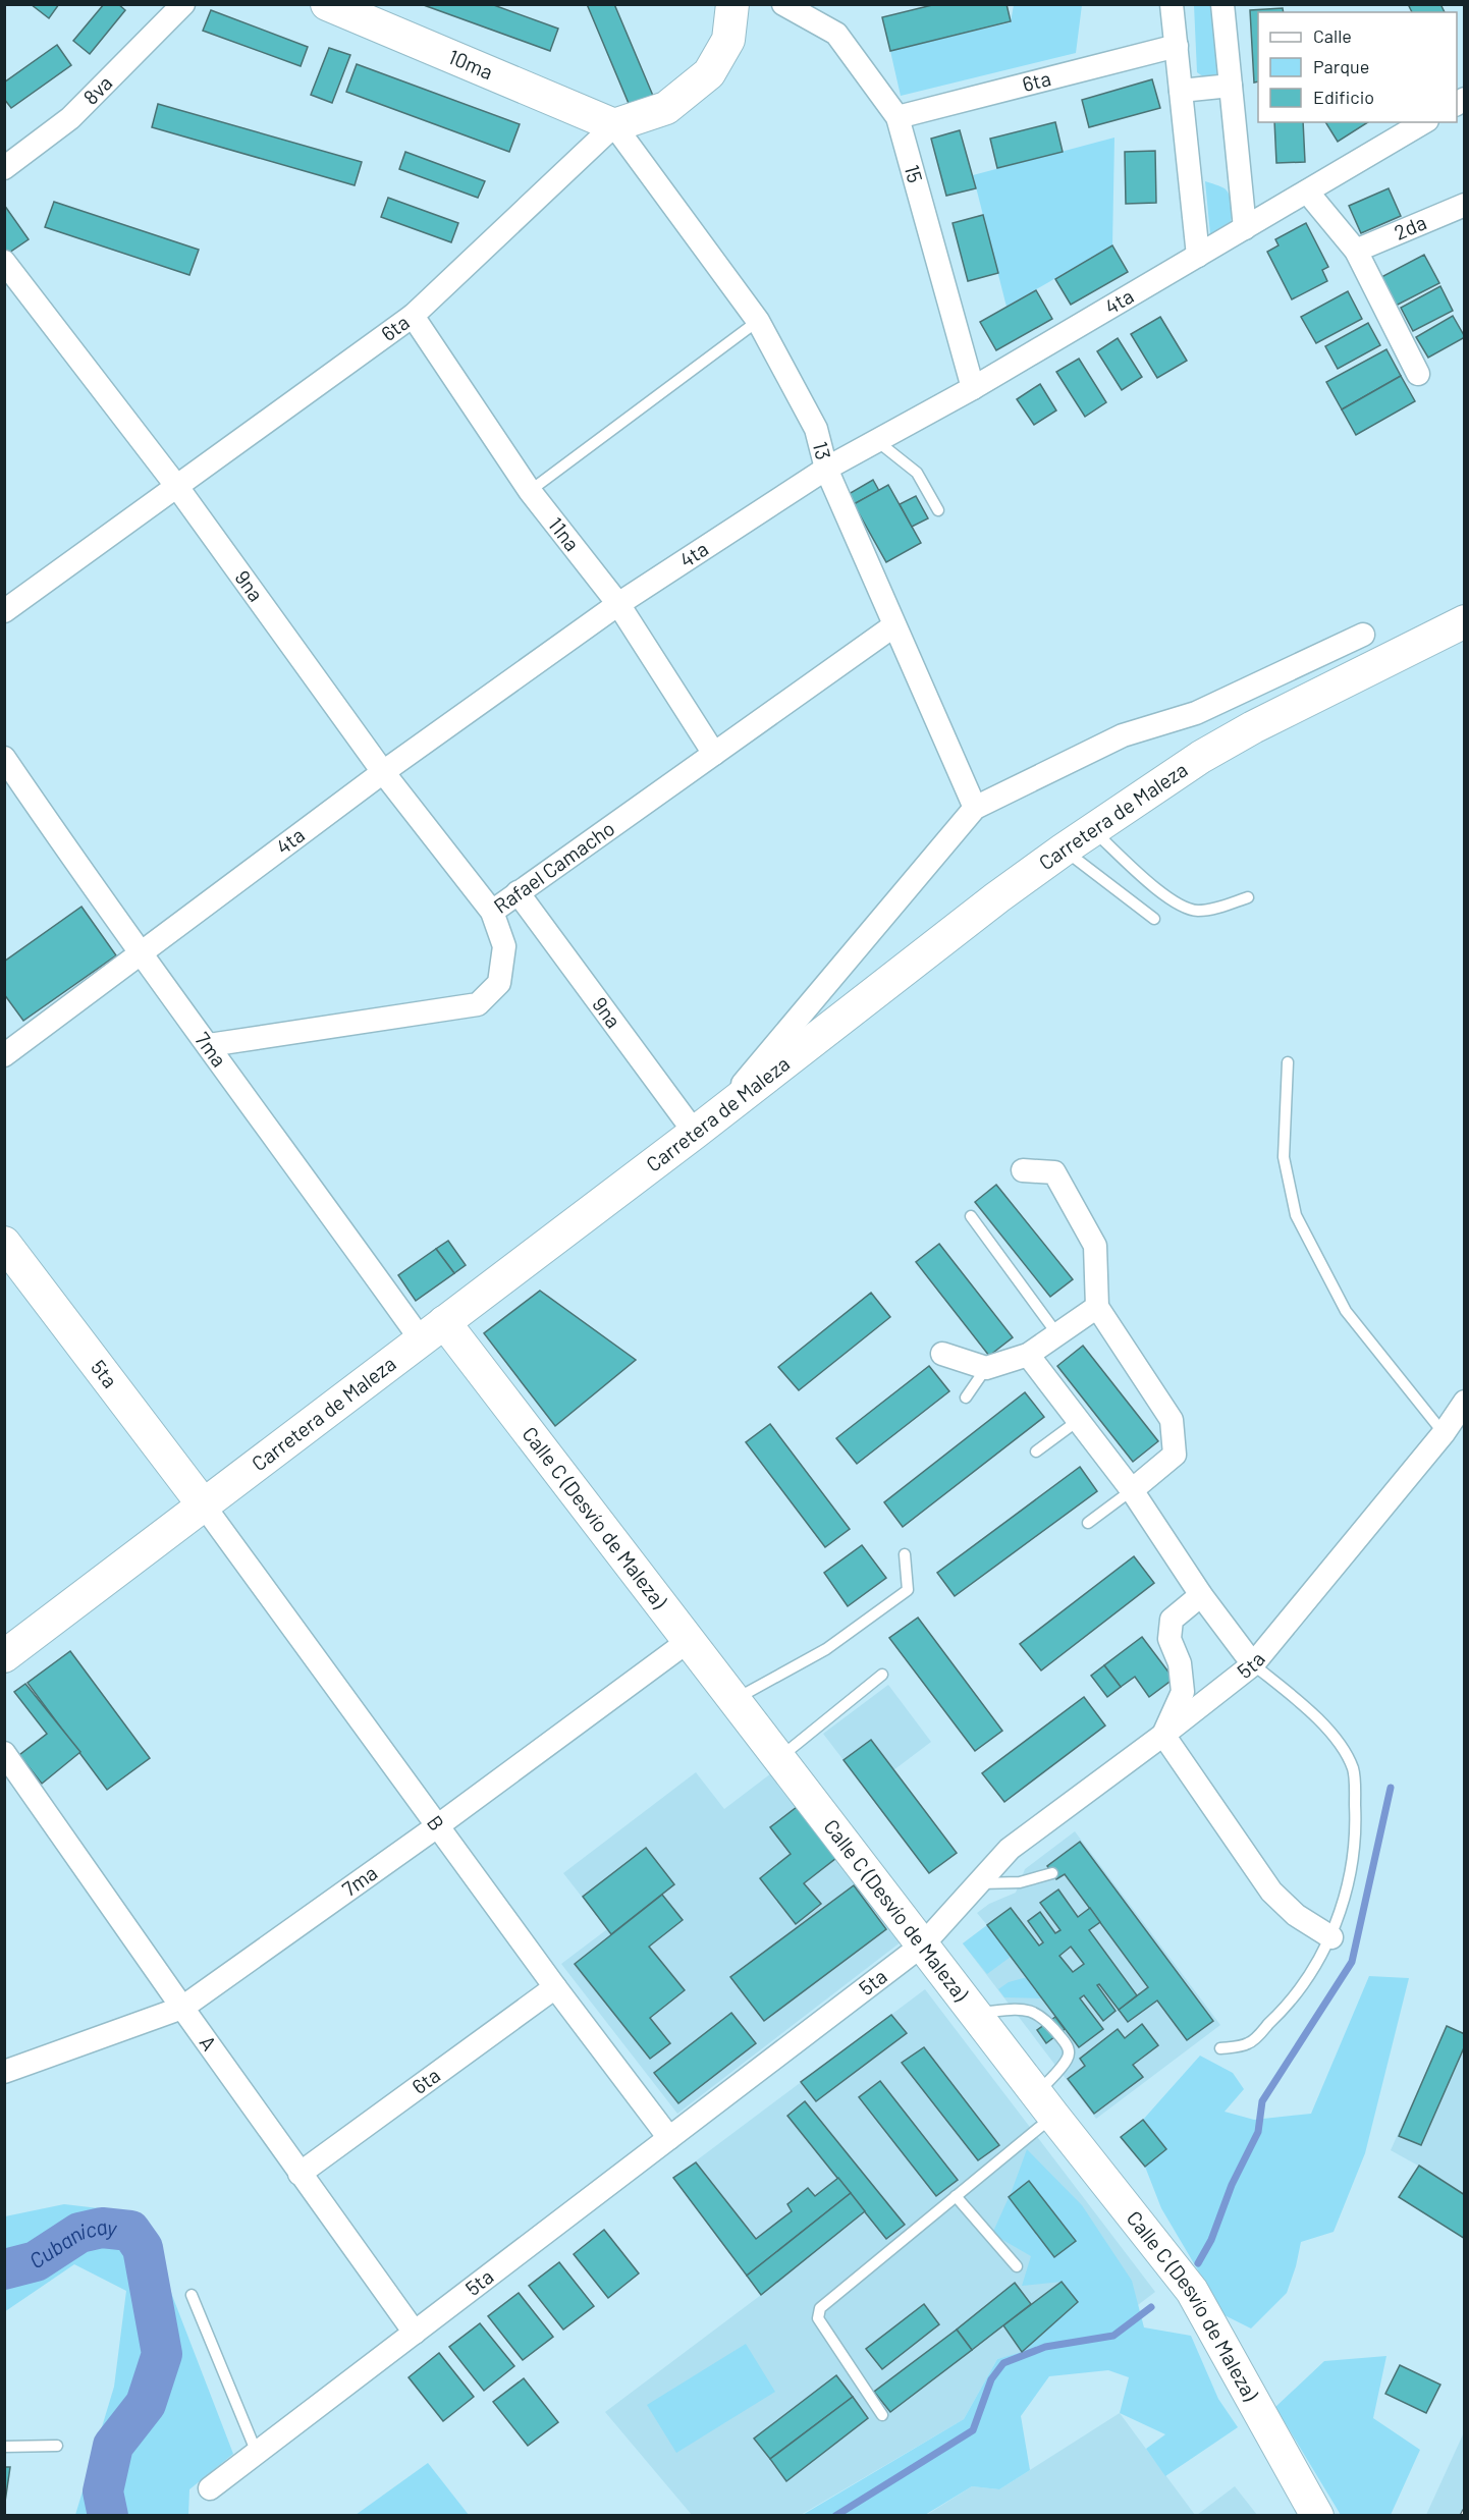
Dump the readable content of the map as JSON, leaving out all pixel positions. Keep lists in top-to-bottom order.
{
  "streets": {
    "street": [
      "10ma",
      "6ta",
      "8va",
      "15",
      "2da",
      "4ta",
      "13",
      "11na",
      "9na",
      "Carretera de Maleza",
      "Rafael Camacho",
      "7ma",
      "5ta",
      "Calle C (Desvío de Maleza)",
      "B",
      "A"
    ]
  },
  "crossings": [
    ["10ma", "6ta"],
    ["10ma", "13"],
    ["6ta", "15"],
    ["6ta", "13"],
    ["6ta", "11na"],
    ["6ta", "9na"],
    ["6ta", "B"],
    ["6ta", "A"],
    ["15", "4ta"],
    ["4ta", "13"],
    ["4ta", "11na"],
    ["4ta", "9na"],
    ["4ta", "7ma"],
    ["13", "Rafael Camacho"],
    ["11na", "Rafael Camacho"],
    ["9na", "Carretera de Maleza"],
    ["9na", "Rafael Camacho"],
    ["Carretera de Maleza", "7ma"],
    ["Carretera de Maleza", "5ta"],
    ["Carretera de Maleza", "Calle C (Desvío de Maleza)"],
    ["Carretera de Maleza", "B"],
    ["Rafael Camacho", "7ma"],
    ["7ma", "Calle C (Desvío de Maleza)"],
    ["7ma", "B"],
    ["7ma", "A"],
    ["5ta", "Calle C (Desvío de Maleza)"],
    ["5ta", "B"],
    ["5ta", "A"]
  ],
  "water": ["Cubanicay"],
  "legend": ["Calle", "Parque", "Edificio"]
}
